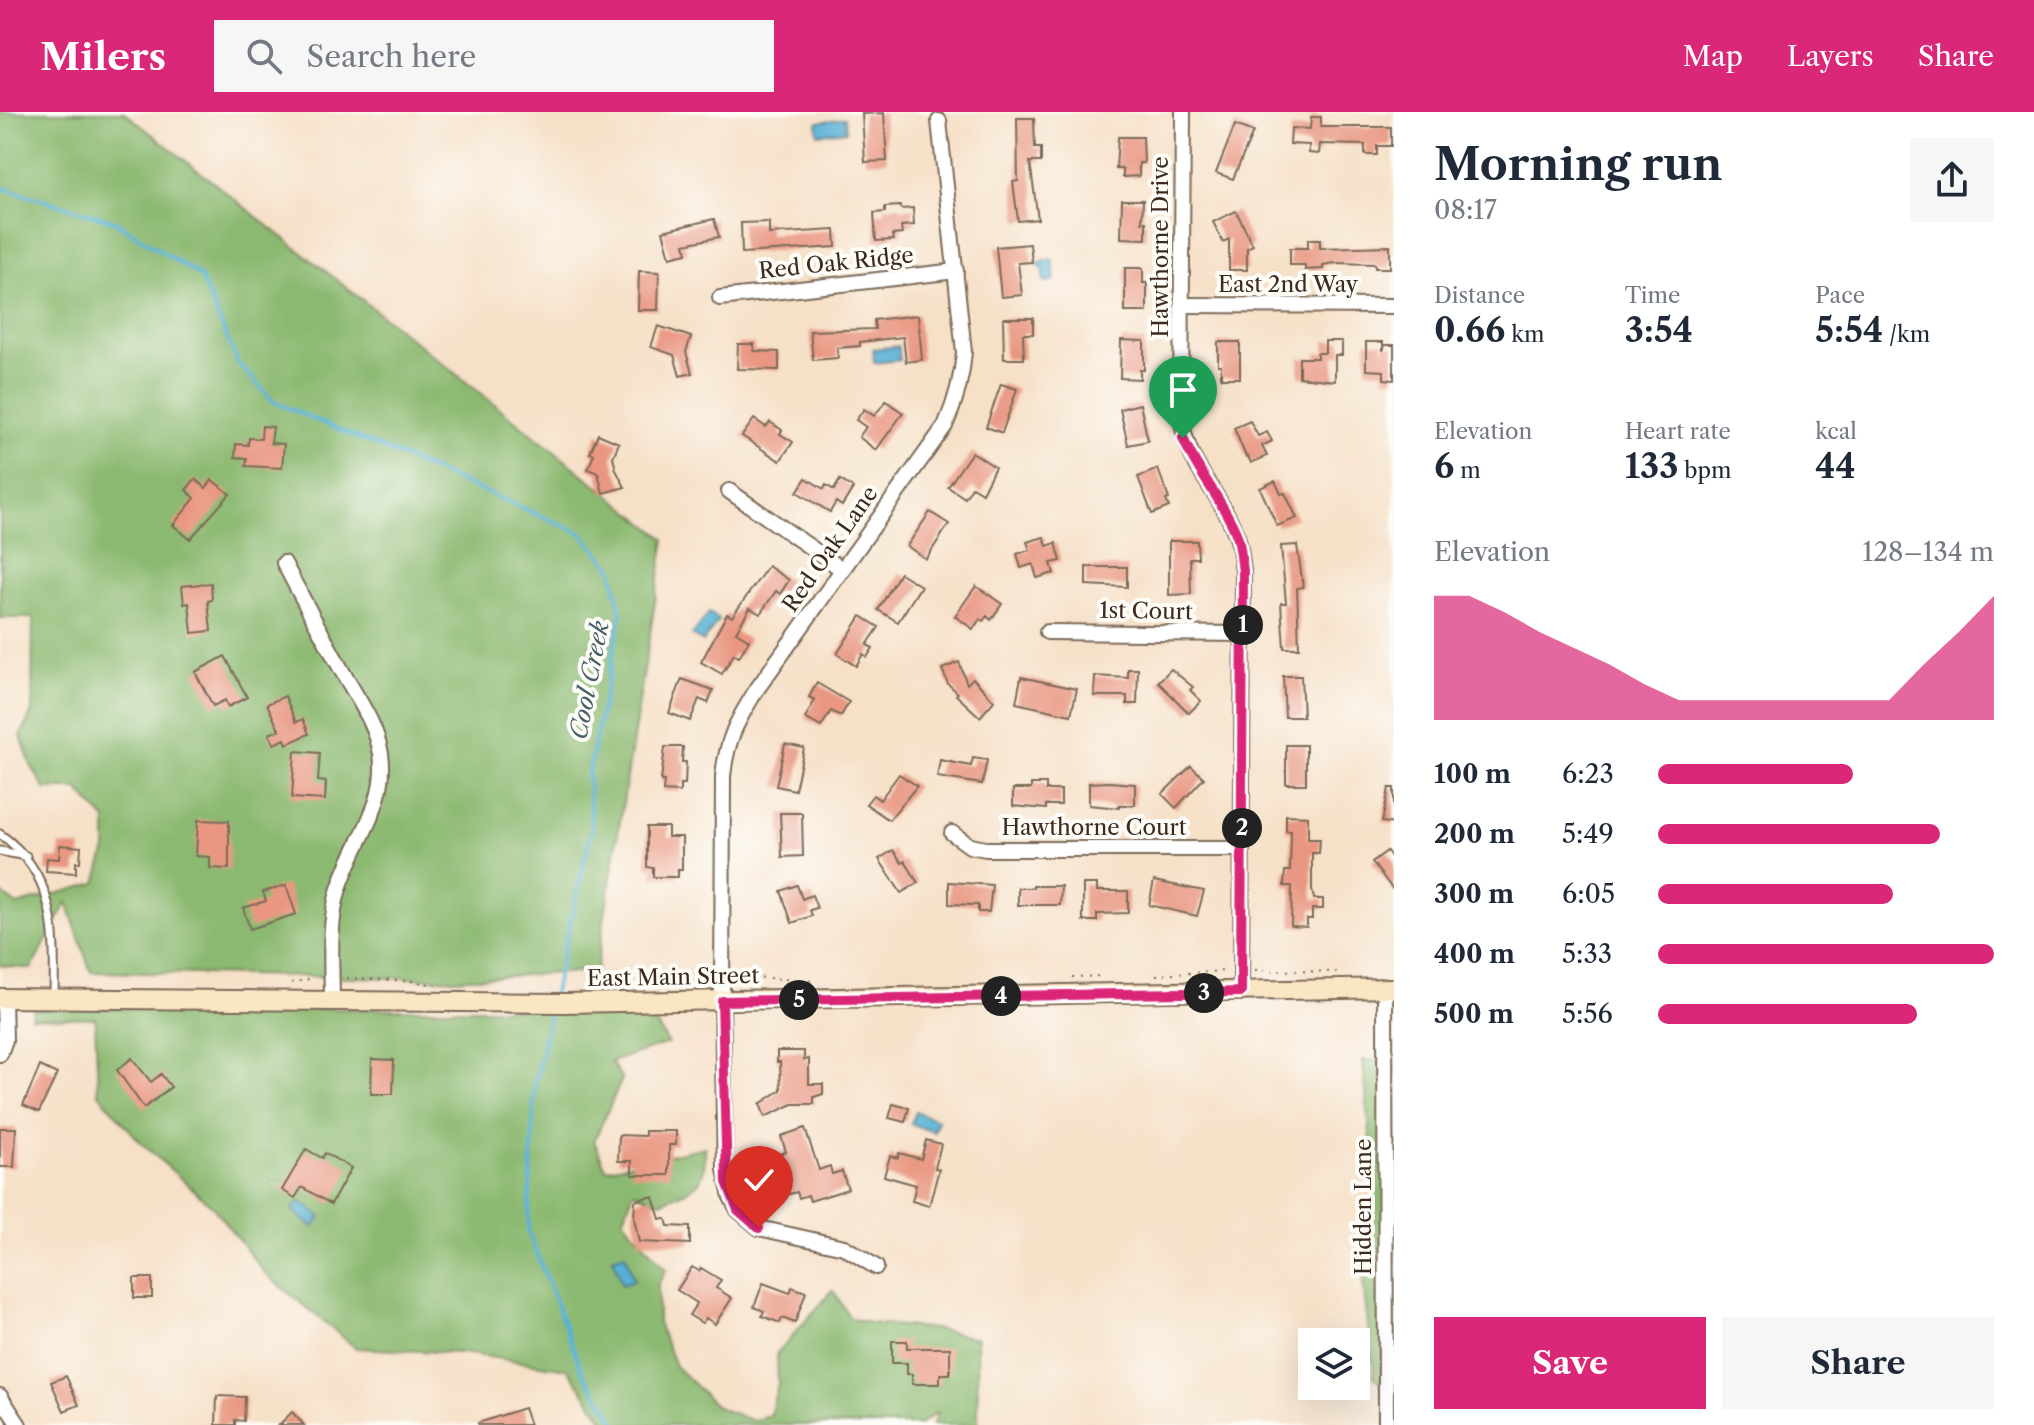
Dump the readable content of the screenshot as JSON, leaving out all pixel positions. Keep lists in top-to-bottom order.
{
  "streets": {
    "main road": ["East Main Street"],
    "street": [
      "Hawthorne Drive",
      "Red Oak Ridge",
      "East 2nd Way",
      "Red Oak Lane",
      "1st Court",
      "Hawthorne Court",
      "Hidden Lane"
    ]
  },
  "crossings": [
    ["Hawthorne Drive", "East 2nd Way"],
    ["Hawthorne Drive", "1st Court"],
    ["Hawthorne Drive", "Hawthorne Court"],
    ["Hawthorne Drive", "East Main Street"],
    ["Red Oak Ridge", "Red Oak Lane"],
    ["Red Oak Lane", "East Main Street"],
    ["East Main Street", "Hidden Lane"]
  ],
  "water": ["Cool Creek"],
  "page": {
    "header": "Milers",
    "search": "Search here",
    "nav": ["Map", "Layers", "Share"],
    "heading": ["Morning run", "08:17"],
    "stats": [
      ["Distance", "0.66 km"],
      ["Time", "3:54"],
      ["Pace", "5:54 /km"],
      ["Elevation", "6 m"],
      ["Heart rate", "133 bpm"],
      ["kcal", "44"]
    ],
    "chart": ["Elevation", "128–134 m"],
    "pins": [
      "1",
      "2",
      "3",
      "4",
      "5"
    ],
    "list": [
      {
        "name": "100 m",
        "note": "6:23"
      },
      {
        "name": "200 m",
        "note": "5:49"
      },
      {
        "name": "300 m",
        "note": "6:05"
      },
      {
        "name": "400 m",
        "note": "5:33"
      },
      {
        "name": "500 m",
        "note": "5:56"
      }
    ],
    "buttons": ["Save", "Share"]
  }
}
